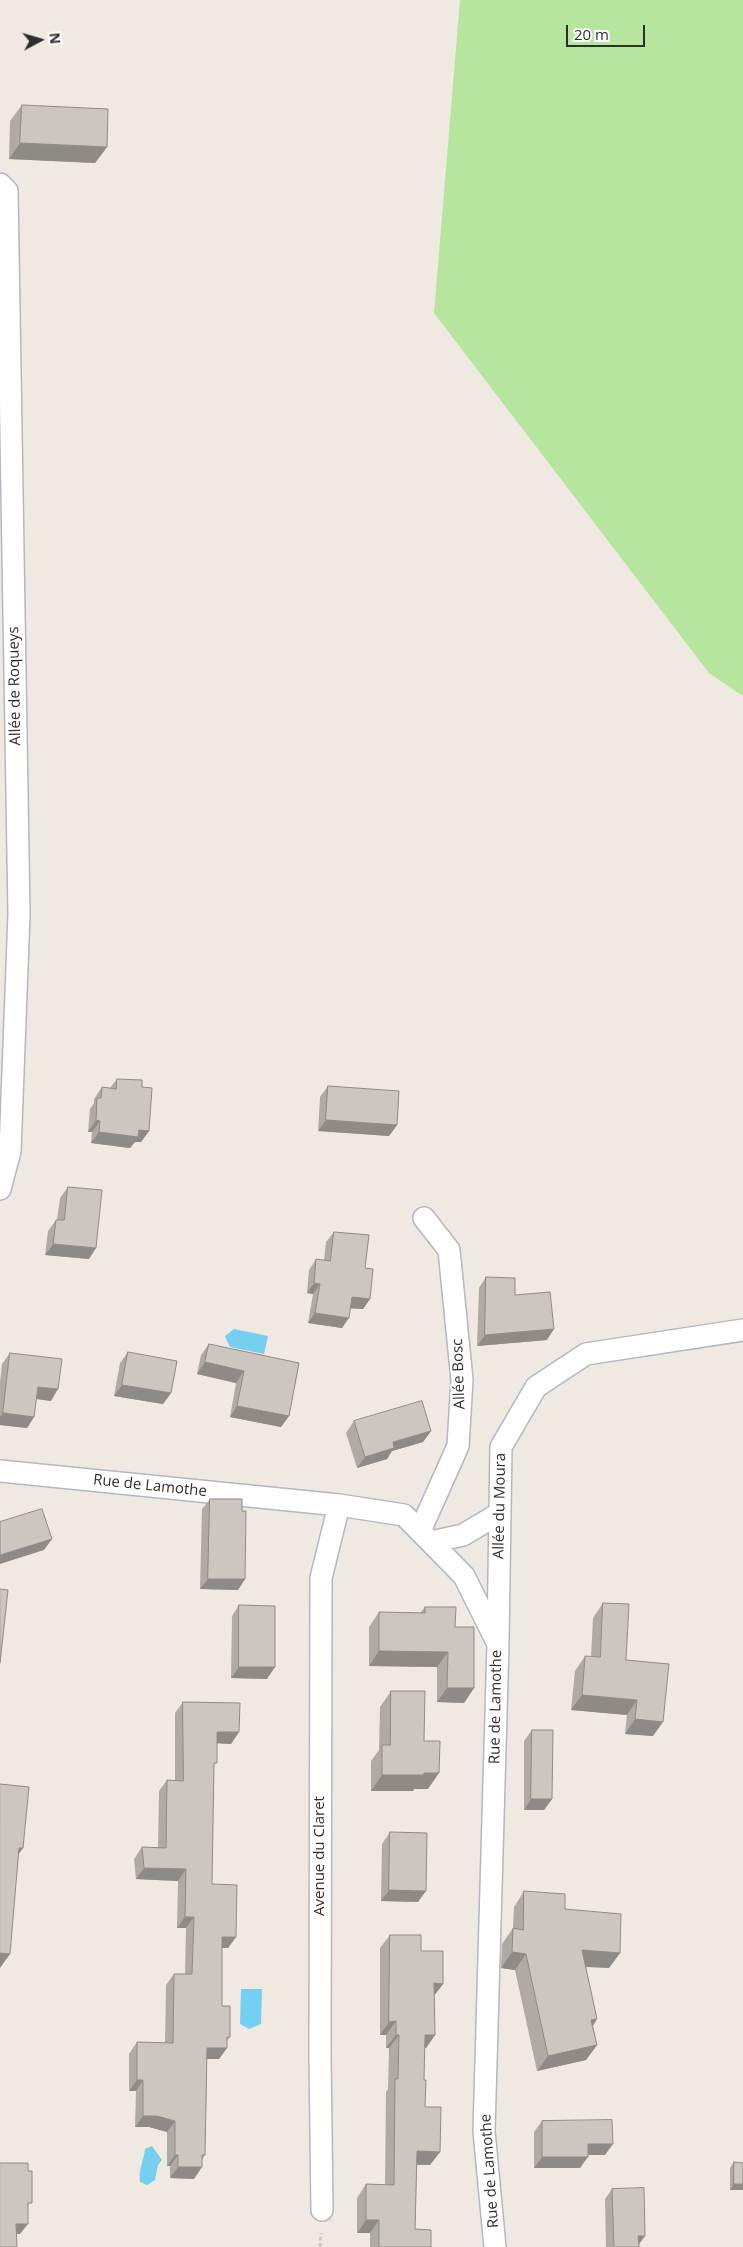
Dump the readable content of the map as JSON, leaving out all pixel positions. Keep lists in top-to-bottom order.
{
  "streets": {
    "street": [
      "Allée de Roqueys",
      "Allée Bosc",
      "Rue de Lamothe",
      "Allée du Moura",
      "Avenue du Claret"
    ]
  },
  "crossings": [
    ["Allée Bosc", "Rue de Lamothe"],
    ["Rue de Lamothe", "Allée du Moura"],
    ["Rue de Lamothe", "Avenue du Claret"]
  ],
  "scale_bar": "20 m",
  "north": "right"
}
